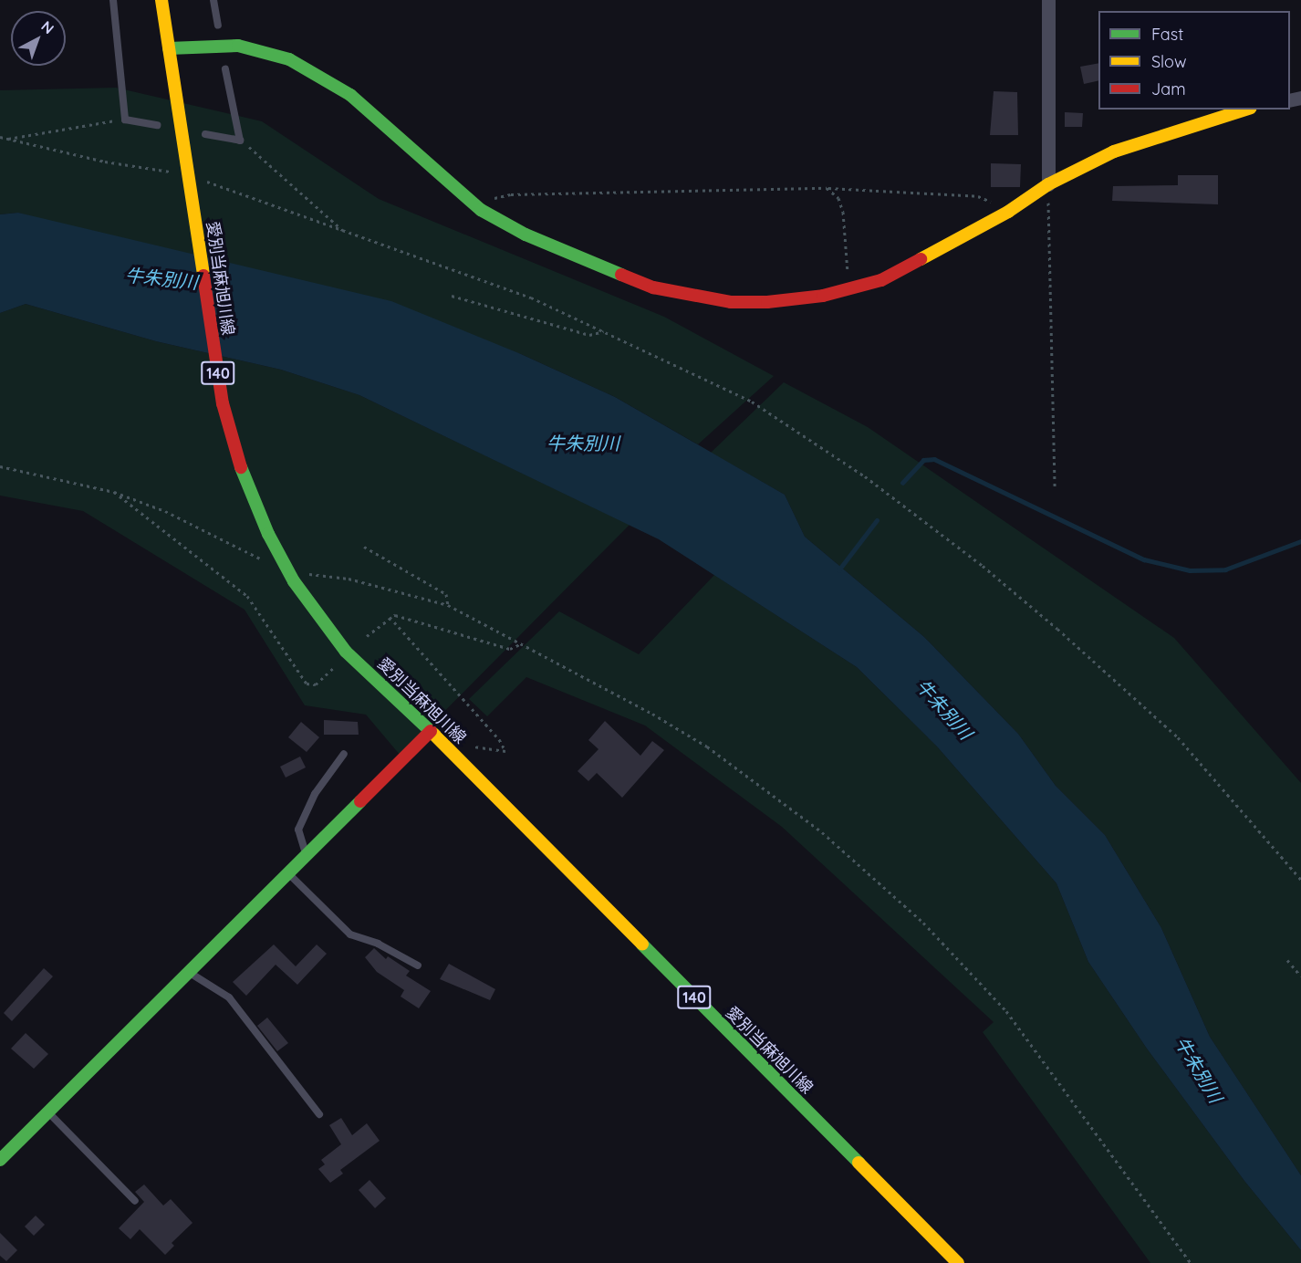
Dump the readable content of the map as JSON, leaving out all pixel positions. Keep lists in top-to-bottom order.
{
  "streets": {
    "street": ["愛別当麻旭川線", "140"]
  },
  "water": ["牛朱別川"],
  "legend": ["Fast", "Slow", "Jam"],
  "north": "top right"
}
